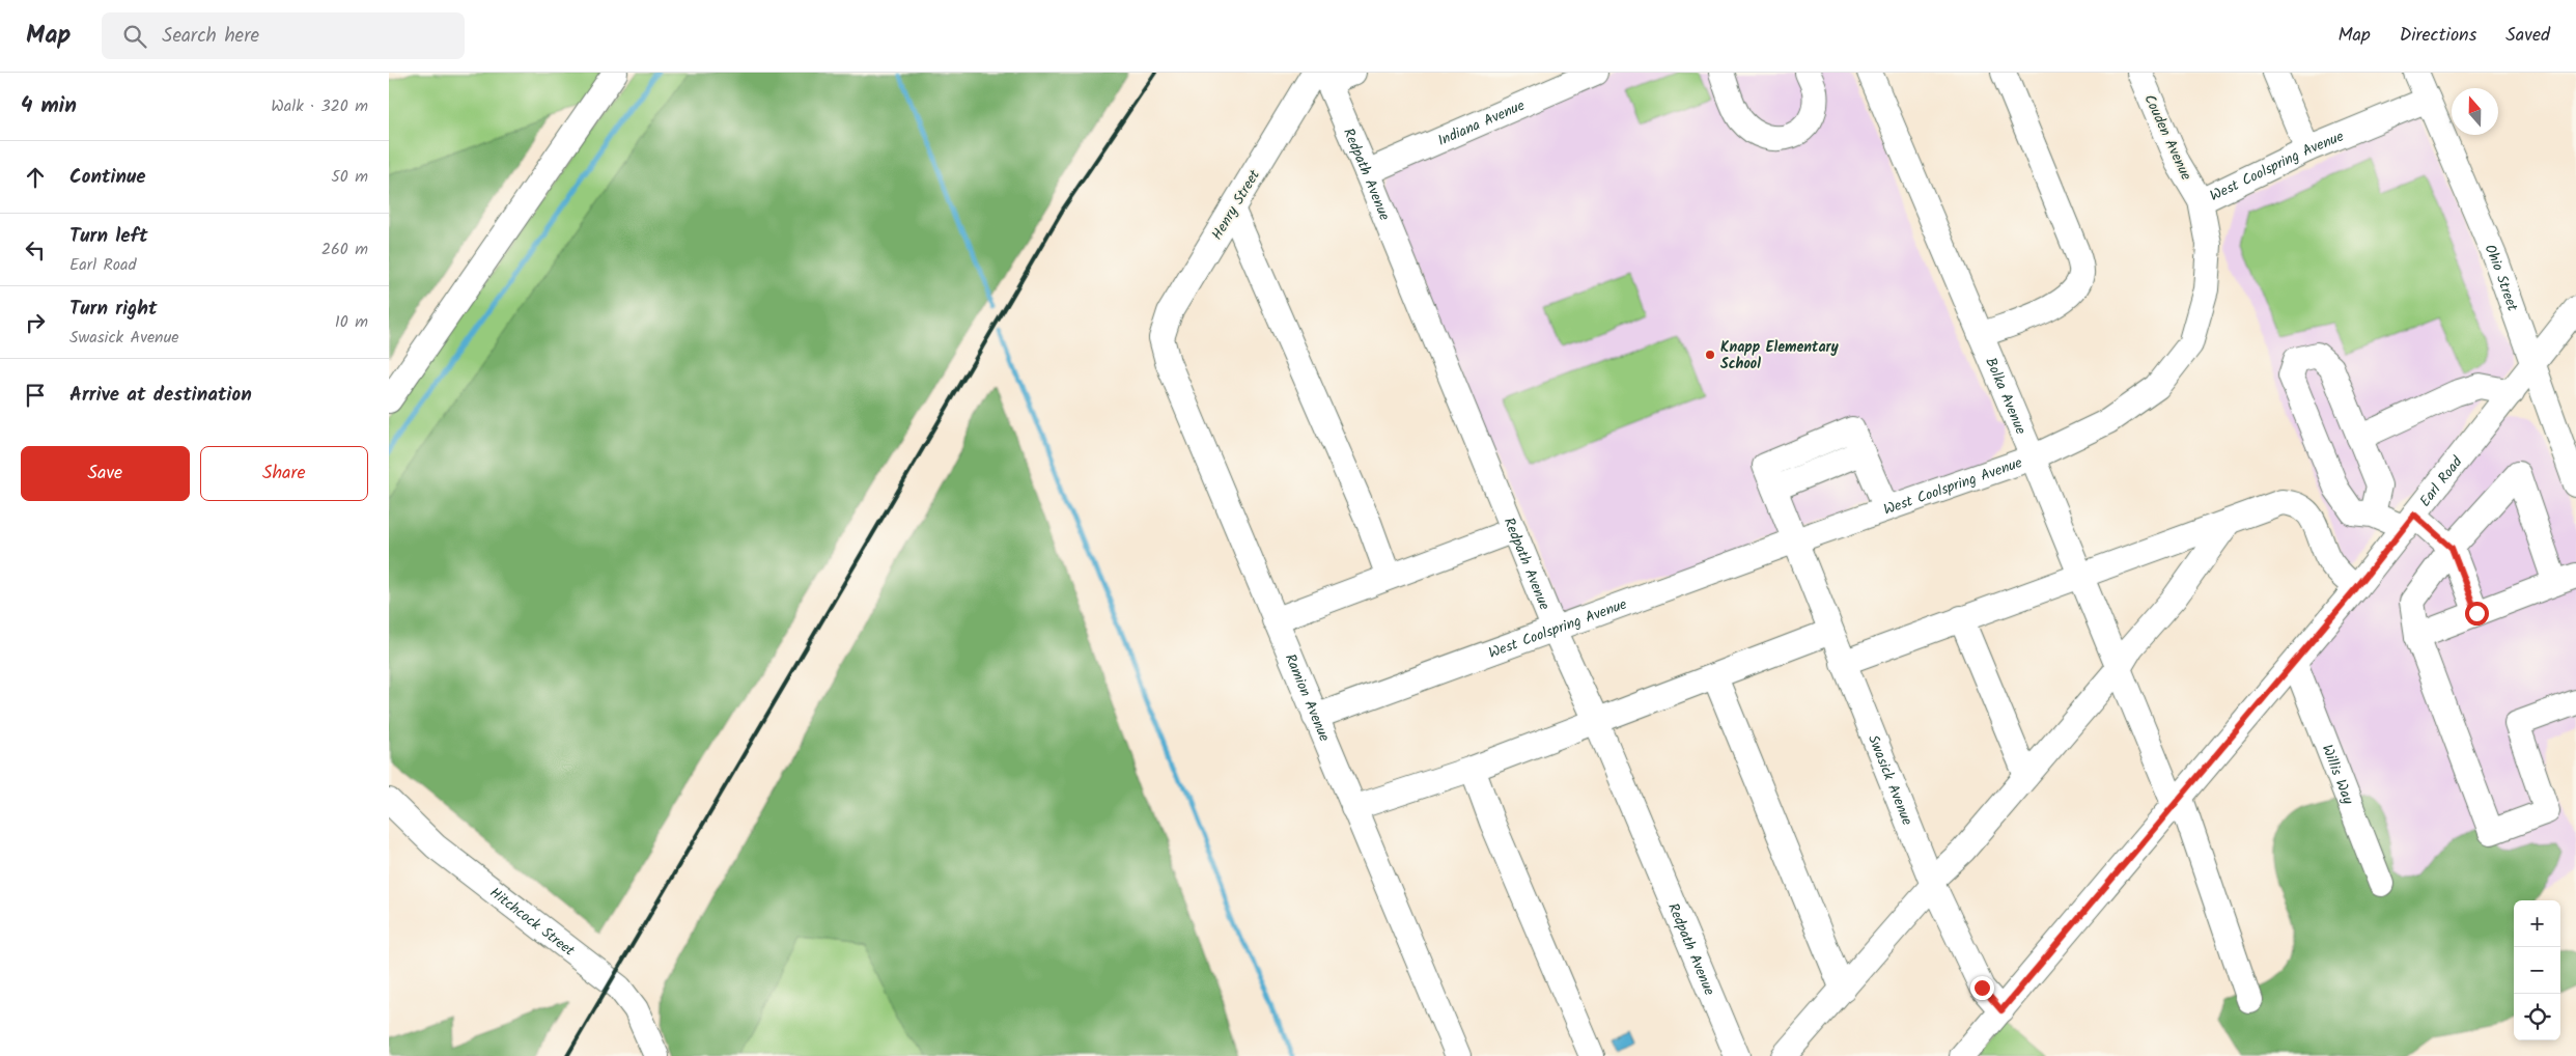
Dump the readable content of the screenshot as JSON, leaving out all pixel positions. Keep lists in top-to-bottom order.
{
  "streets": {
    "street": [
      "Indiana Avenue",
      "Couden Avenue",
      "West Coolspring Avenue",
      "Redpath Avenue",
      "Henry Street",
      "Ohio Street",
      "Bolka Avenue",
      "Earl Road",
      "Ramion Avenue",
      "Willis Way",
      "Swasick Avenue",
      "Hitchcock Street"
    ]
  },
  "crossings": [
    ["Indiana Avenue", "Redpath Avenue"],
    ["Couden Avenue", "West Coolspring Avenue"],
    ["West Coolspring Avenue", "Redpath Avenue"],
    ["West Coolspring Avenue", "Ohio Street"],
    ["West Coolspring Avenue", "Bolka Avenue"],
    ["West Coolspring Avenue", "Ramion Avenue"],
    ["West Coolspring Avenue", "Swasick Avenue"],
    ["Redpath Avenue", "Henry Street"],
    ["Henry Street", "Ramion Avenue"],
    ["Ohio Street", "Earl Road"],
    ["Bolka Avenue", "Earl Road"],
    ["Earl Road", "Willis Way"],
    ["Earl Road", "Swasick Avenue"]
  ],
  "places": ["Knapp Elementary School"],
  "north": "top",
  "page": {
    "header": "Map",
    "search": "Search here",
    "nav": ["Map", "Directions", "Saved"],
    "heading": ["4 min", "Walk · 320 m"],
    "list": [
      ["Continue", "50 m"],
      ["Turn left", "Earl Road", "260 m"],
      ["Turn right", "Swasick Avenue", "10 m"],
      "Arrive at destination"
    ],
    "buttons": ["Save", "Share"],
    "map_buttons": ["+", "−"]
  }
}
